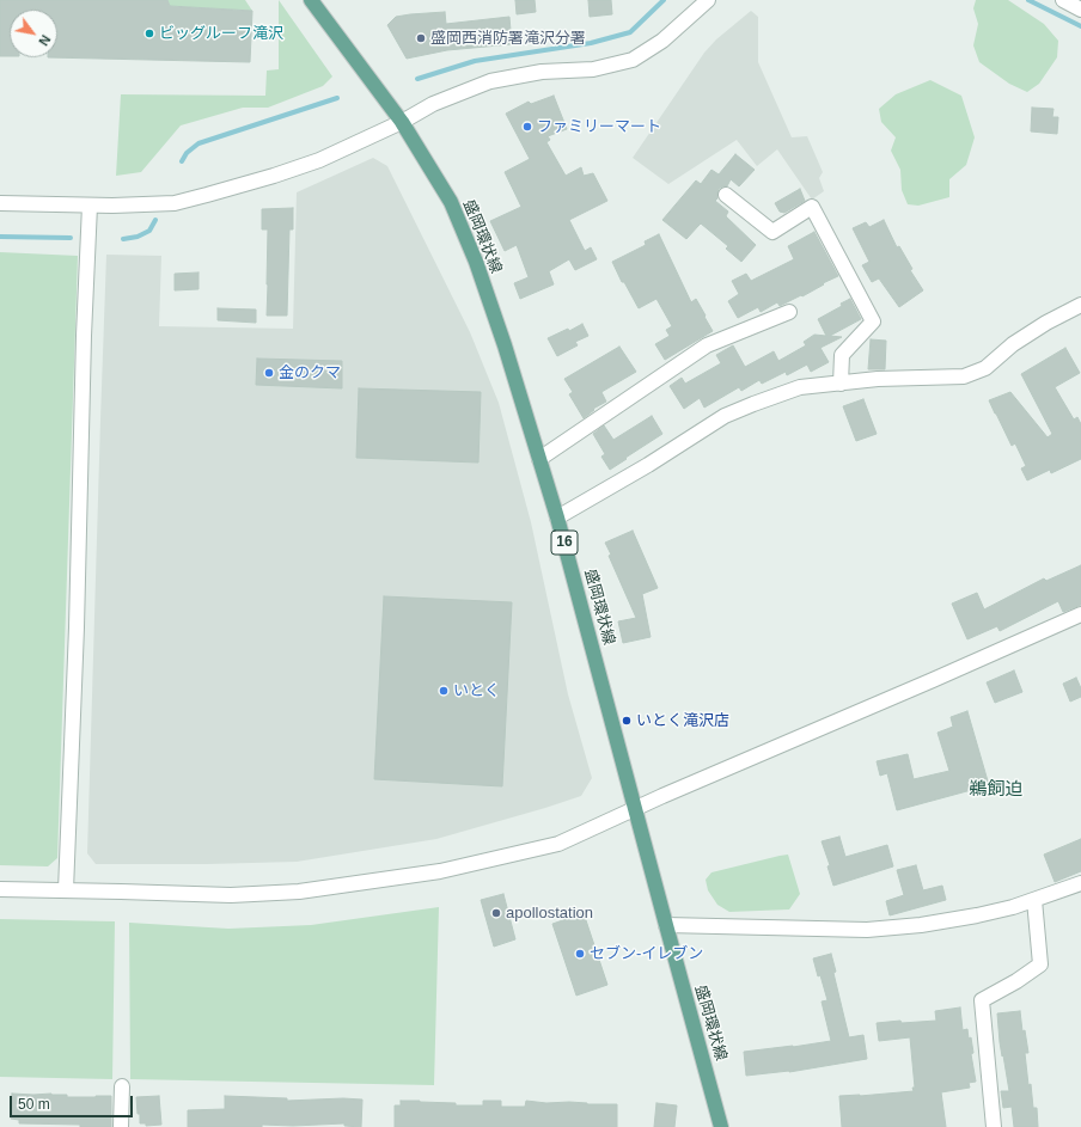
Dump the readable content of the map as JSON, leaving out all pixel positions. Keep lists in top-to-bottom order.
{
  "streets": {
    "main road": ["盛岡環状線", "16"]
  },
  "districts": ["鵜飼迫"],
  "places": [
    "ビッグルーフ滝沢",
    "盛岡西消防署滝沢分署",
    "ファミリーマート",
    "金のクマ",
    "いとく",
    "いとく滝沢店",
    "apollostation",
    "セブン-イレブン"
  ],
  "scale_bar": "50 m",
  "north": "bottom right"
}
